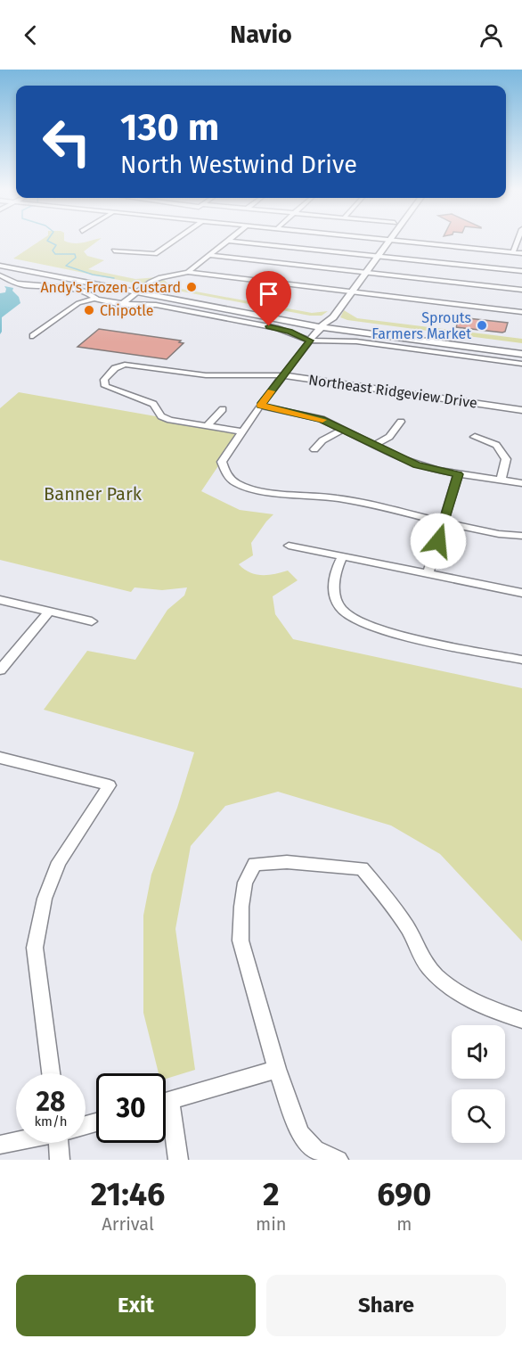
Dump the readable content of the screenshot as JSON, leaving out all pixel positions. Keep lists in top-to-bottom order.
{
  "streets": {
    "street": ["Northeast Ridgeview Drive"]
  },
  "parks": ["Banner Park"],
  "places": ["Andy's Frozen Custard", "Chipotle", "Sprouts Farmers Market"],
  "page": {
    "header": "Navio",
    "turn": ["130 m", "North Westwind Drive"],
    "speed": "28 km/h",
    "limit": "30",
    "eta": [
      "21:46",
      "Arrival",
      "2",
      "min",
      "690",
      "m"
    ],
    "buttons": ["Exit", "Share"]
  }
}
